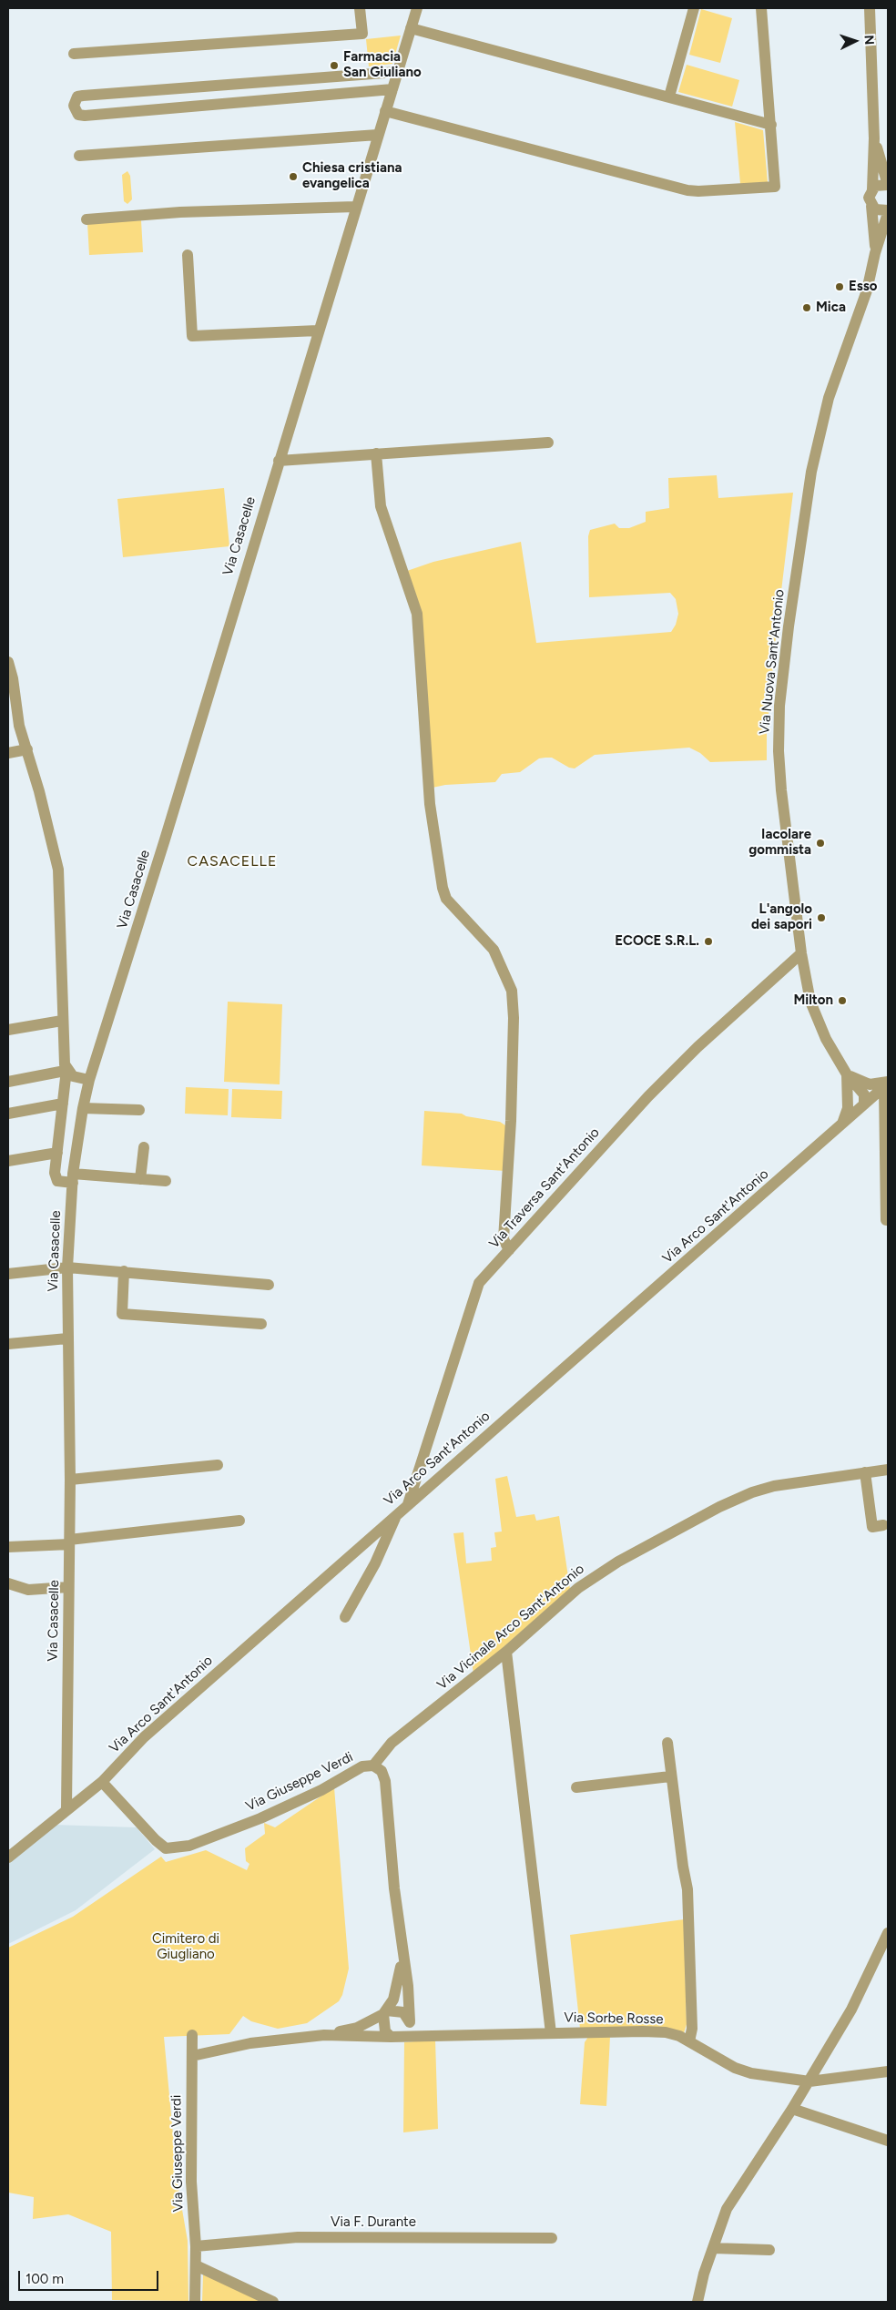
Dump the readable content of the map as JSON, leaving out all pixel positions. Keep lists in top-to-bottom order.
{
  "streets": {
    "street": [
      "Via Casacelle",
      "Via Nuova Sant'Antonio",
      "Via Traversa Sant'Antonio",
      "Via Arco Sant'Antonio",
      "Via Vicinale Arco Sant'Antonio",
      "Via Giuseppe Verdi",
      "Via Sorbe Rosse",
      "Via F. Durante"
    ]
  },
  "crossings": [
    ["Via Casacelle", "Via Arco Sant'Antonio"],
    ["Via Nuova Sant'Antonio", "Via Traversa Sant'Antonio"],
    ["Via Nuova Sant'Antonio", "Via Arco Sant'Antonio"],
    ["Via Traversa Sant'Antonio", "Via Arco Sant'Antonio"],
    ["Via Arco Sant'Antonio", "Via Giuseppe Verdi"],
    ["Via Vicinale Arco Sant'Antonio", "Via Giuseppe Verdi"],
    ["Via Giuseppe Verdi", "Via Sorbe Rosse"],
    ["Via Giuseppe Verdi", "Via F. Durante"]
  ],
  "districts": ["CASACELLE"],
  "parks": ["Cimitero di Giugliano"],
  "places": [
    "Farmacia San Giuliano",
    "Chiesa cristiana evangelica",
    "Esso",
    "Mica",
    "Iacolare gommista",
    "L'angolo dei sapori",
    "ECOCE S.R.L.",
    "Milton"
  ],
  "scale_bar": "100 m",
  "north": "right"
}
